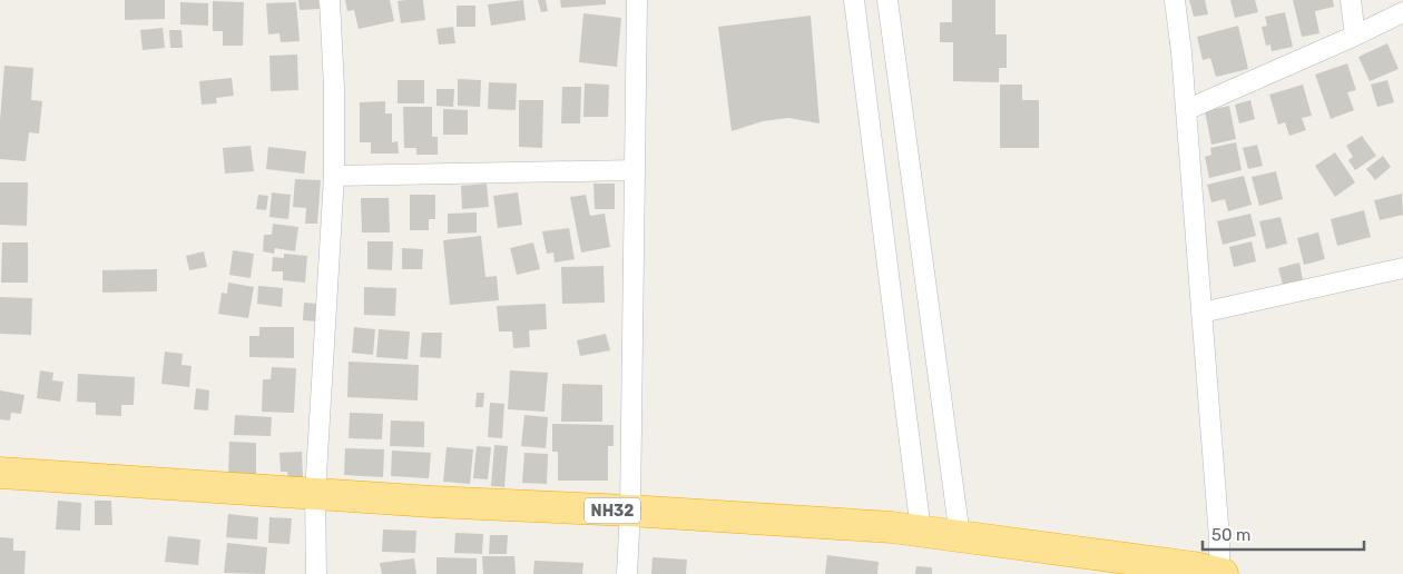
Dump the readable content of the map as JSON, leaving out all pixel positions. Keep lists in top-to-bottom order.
{
  "streets": {
    "highway": ["NH32"]
  },
  "scale_bar": "50 m"
}
